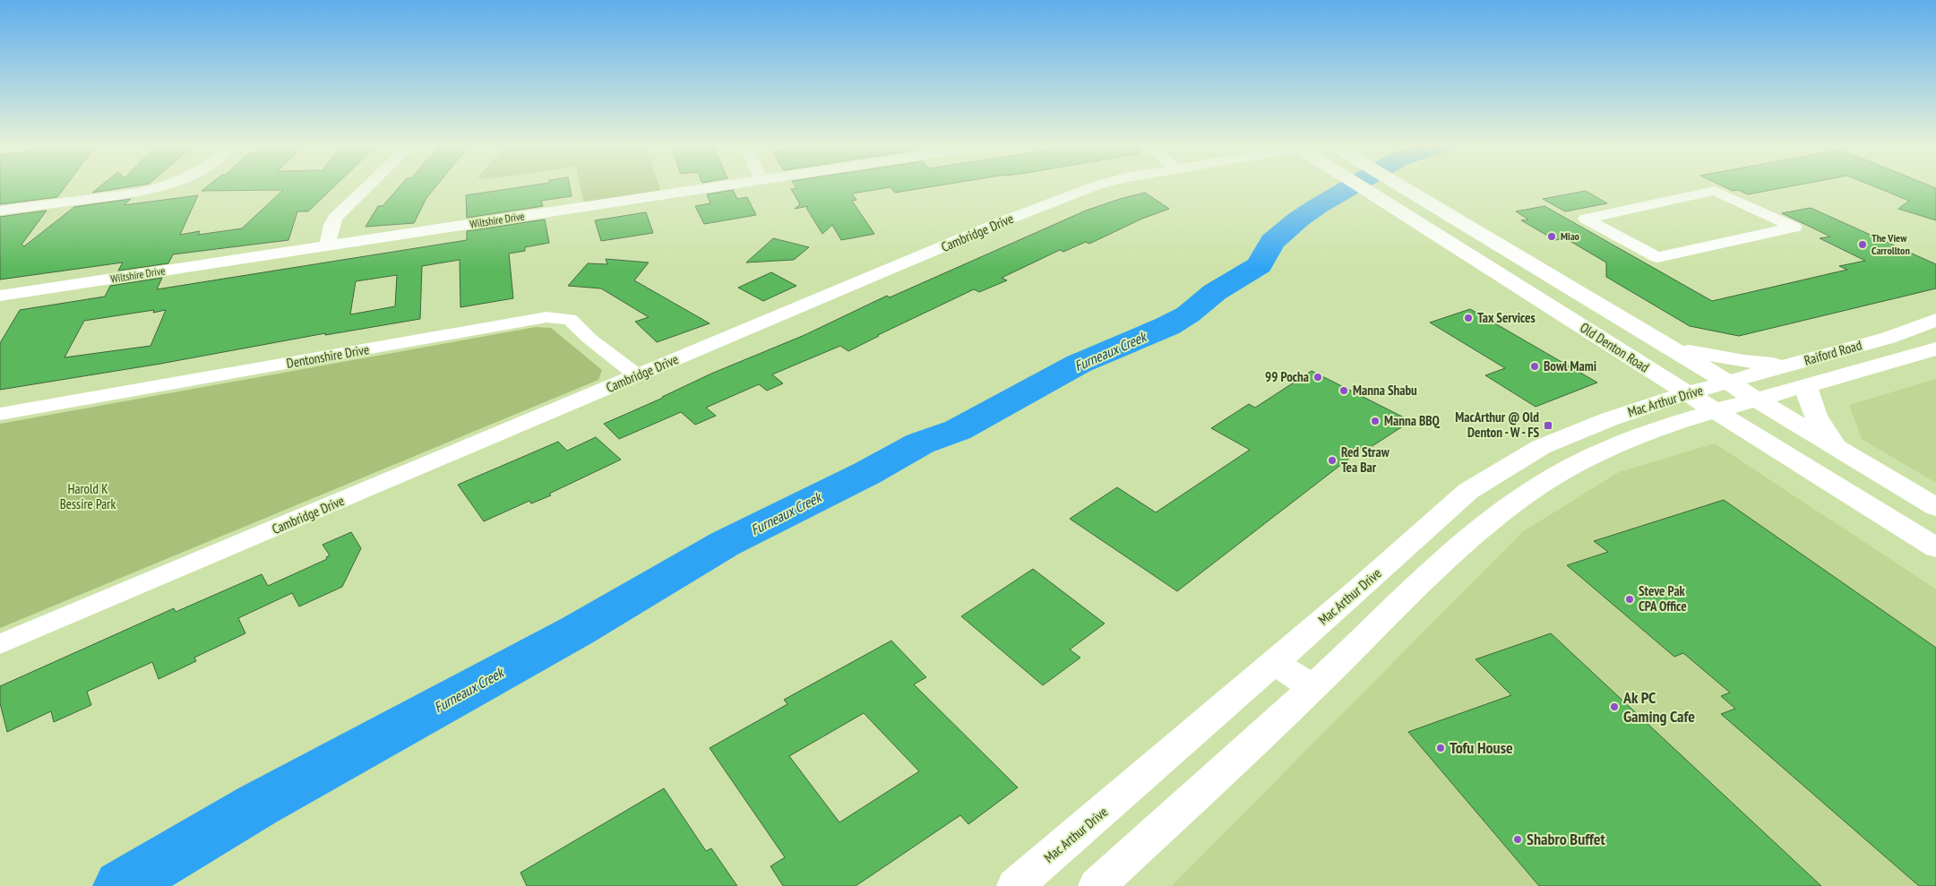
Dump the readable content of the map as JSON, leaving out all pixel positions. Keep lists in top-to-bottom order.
{
  "streets": {
    "street": [
      "Wiltshire Drive",
      "Cambridge Drive",
      "Old Denton Road",
      "Raiford Road",
      "Dentonshire Drive",
      "Mac Arthur Drive"
    ]
  },
  "crossings": [
    ["Cambridge Drive", "Dentonshire Drive"],
    ["Old Denton Road", "Raiford Road"],
    ["Old Denton Road", "Mac Arthur Drive"],
    ["Raiford Road", "Mac Arthur Drive"]
  ],
  "water": ["Furneaux Creek"],
  "parks": ["Harold K Bessire Park"],
  "places": {
    "other": [
      "Miao",
      "The View Carrollton",
      "Tax Services",
      "Bowl Mami",
      "99 Pocha",
      "Manna Shabu",
      "Manna BBQ",
      "Red Straw Tea Bar",
      "Steve Pak CPA Office",
      "Ak PC Gaming Cafe",
      "Tofu House",
      "Shabro Buffet"
    ],
    "transit": ["MacArthur @ Old Denton - W - FS"]
  }
}
